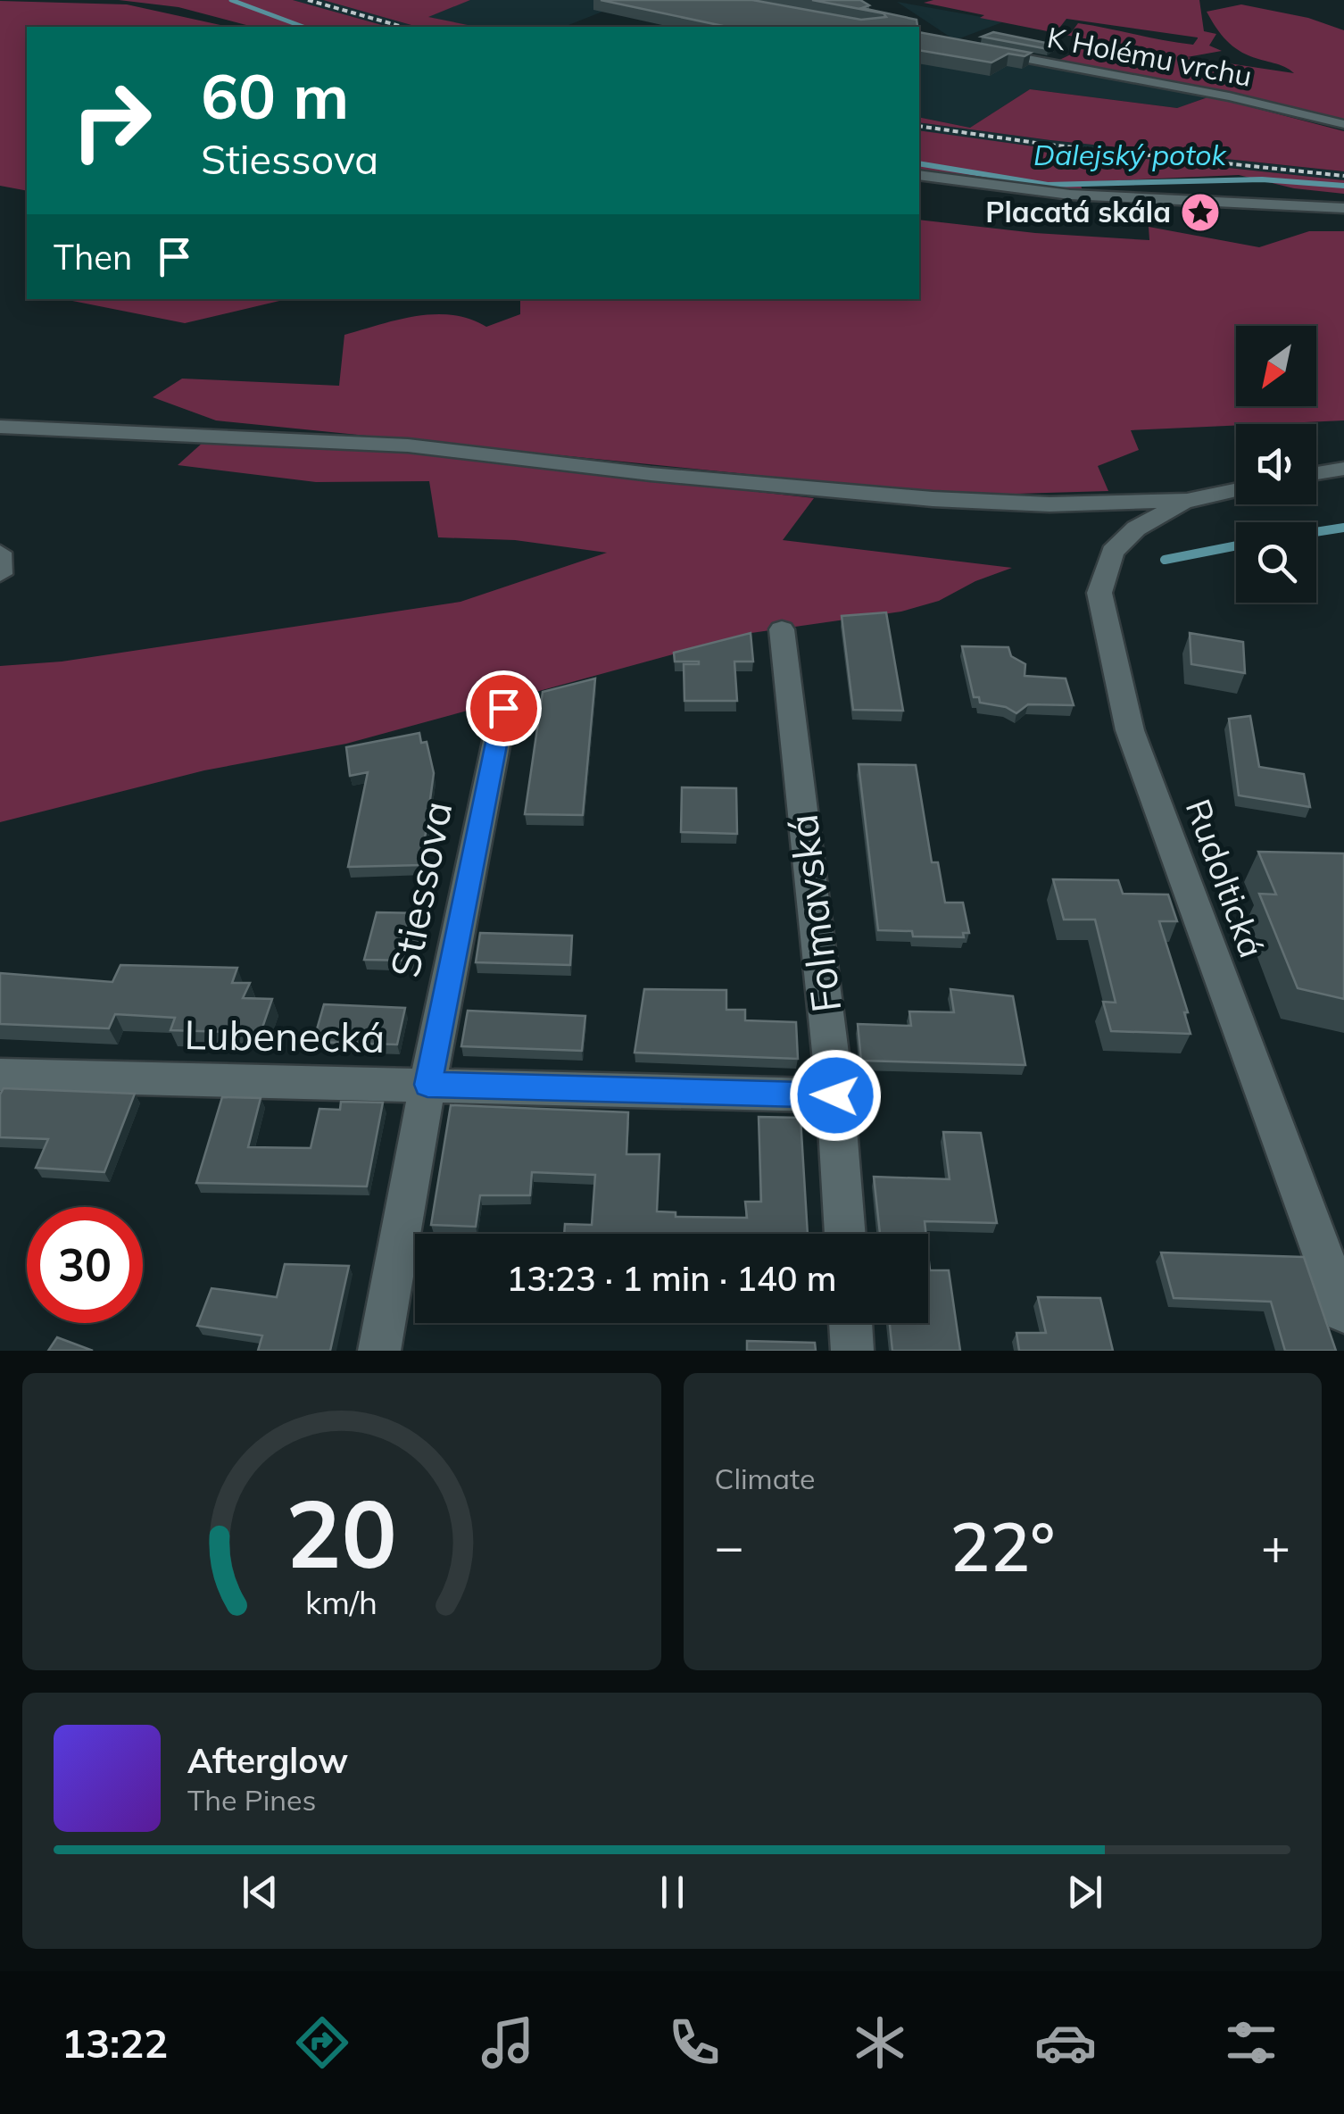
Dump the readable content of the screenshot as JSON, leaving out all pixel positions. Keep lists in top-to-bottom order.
{
  "streets": {
    "street": [
      "K Holému vrchu",
      "Rudoltická",
      "Stiessova",
      "Folmavská",
      "Lubenecká"
    ]
  },
  "crossings": [
    ["Stiessova", "Lubenecká"],
    ["Folmavská", "Lubenecká"]
  ],
  "water": ["Dalejský potok"],
  "places": {
    "place": ["Placatá skála"]
  },
  "north": "bottom left",
  "page": {
    "turn": ["60 m", "Stiessova"],
    "then": "Then",
    "limit": "30",
    "trip": "13:23 · 1 min · 140 m",
    "tile": "Climate",
    "heat": ["−", "22°", "+"],
    "song": ["Afterglow", "The Pines"],
    "tabs": "13:22",
    "gauge": ["20", "km/h"]
  }
}
